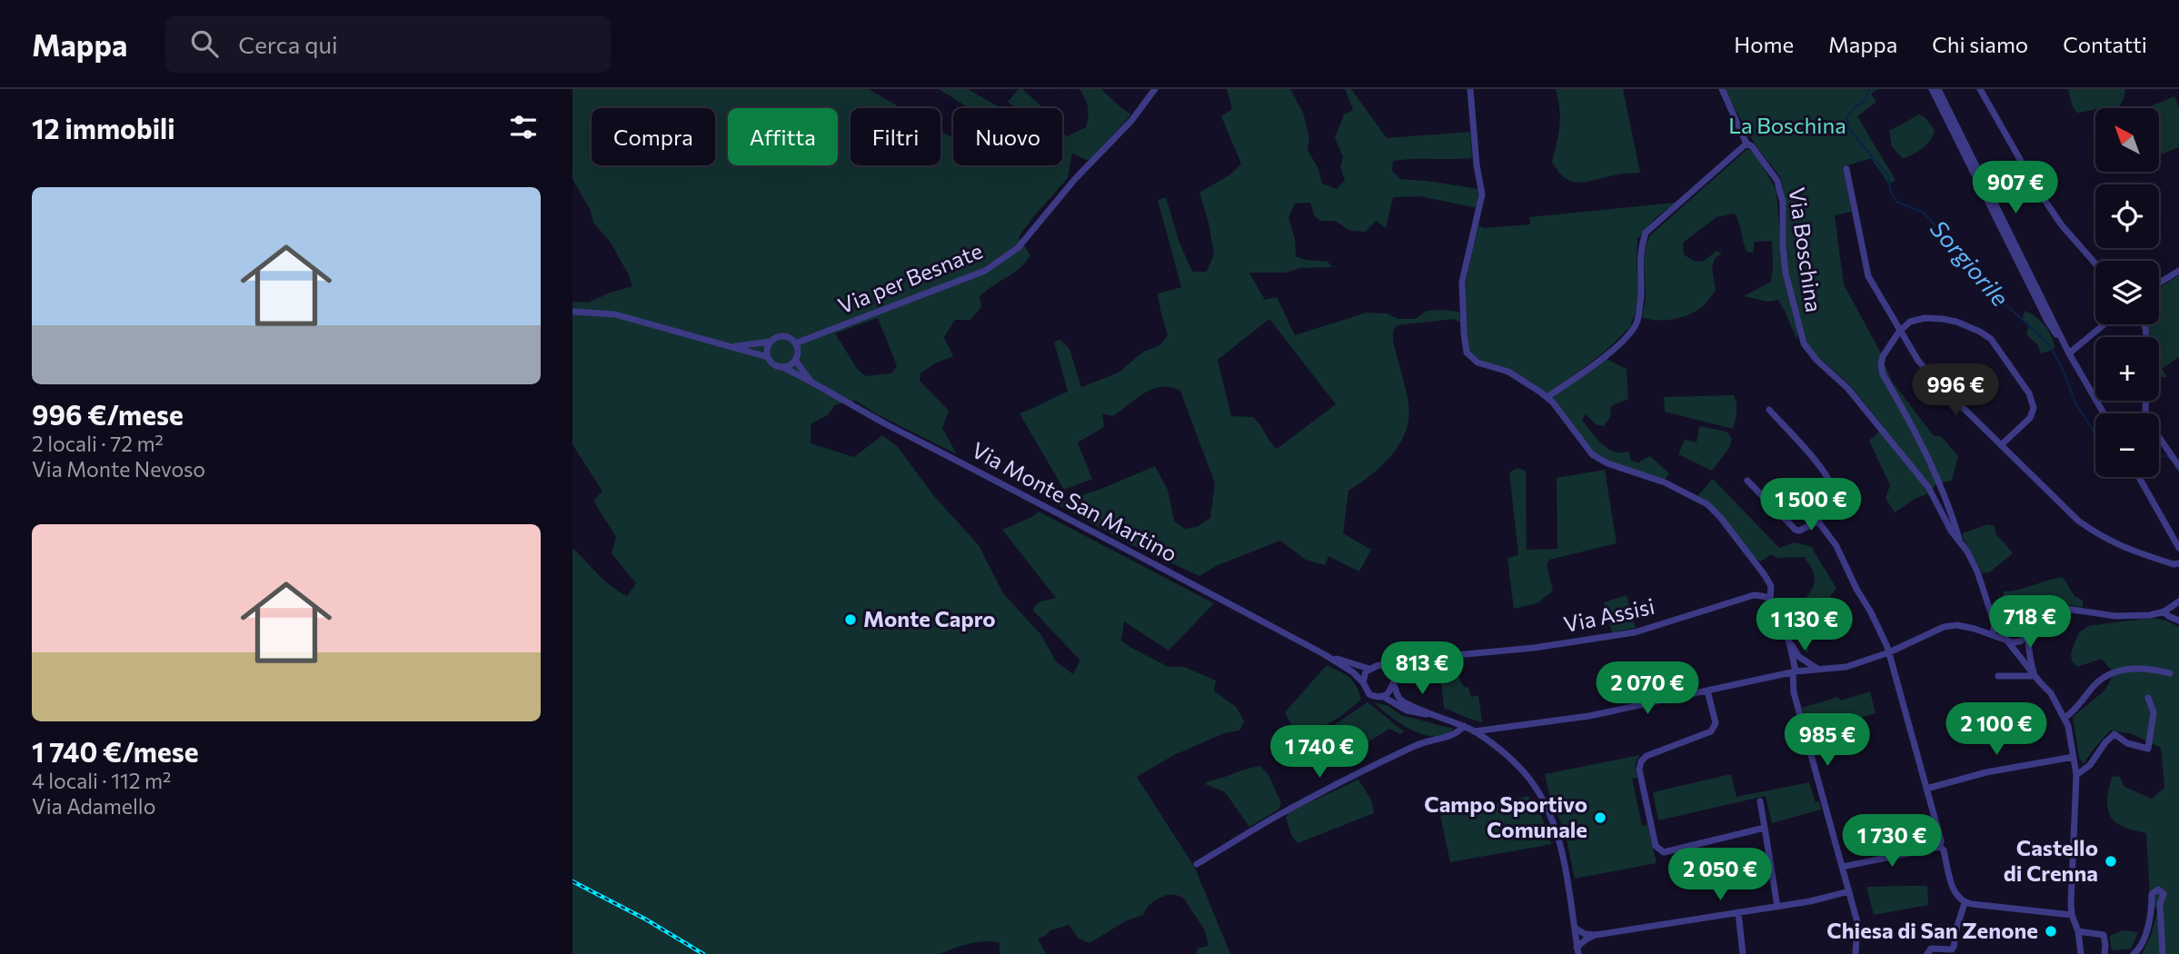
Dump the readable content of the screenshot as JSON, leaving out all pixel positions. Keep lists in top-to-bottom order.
{
  "streets": {
    "street": [
      "Via Boschina",
      "Via per Besnate",
      "Via Monte San Martino",
      "Via Assisi"
    ]
  },
  "crossings": [
    ["Via per Besnate", "Via Monte San Martino"],
    ["Via Monte San Martino", "Via Assisi"]
  ],
  "water": ["Sorgiorile"],
  "parks": ["La Boschina"],
  "places": [
    "Monte Capro",
    "Campo Sportivo Comunale",
    "Castello di Crenna",
    "Chiesa di San Zenone"
  ],
  "north": "top left",
  "page": {
    "header": "Mappa",
    "search": "Cerca qui",
    "nav": [
      "Home",
      "Mappa",
      "Chi siamo",
      "Contatti"
    ],
    "heading": "12 immobili",
    "map_buttons": ["+", "−"],
    "chip": [
      "Compra",
      "Affitta",
      "Filtri",
      "Nuovo"
    ],
    "price": [
      "907 €",
      "996 €",
      "1 500 €",
      "718 €",
      "1 130 €",
      "813 €",
      "2 070 €",
      "2 100 €",
      "985 €",
      "1 740 €",
      "1 730 €",
      "2 050 €"
    ],
    "list": [
      {
        "name": "996 €/mese",
        "note": "2 locali · 72 m² · Via Monte Nevoso"
      },
      {
        "name": "1 740 €/mese",
        "note": "4 locali · 112 m² · Via Adamello"
      }
    ]
  }
}
